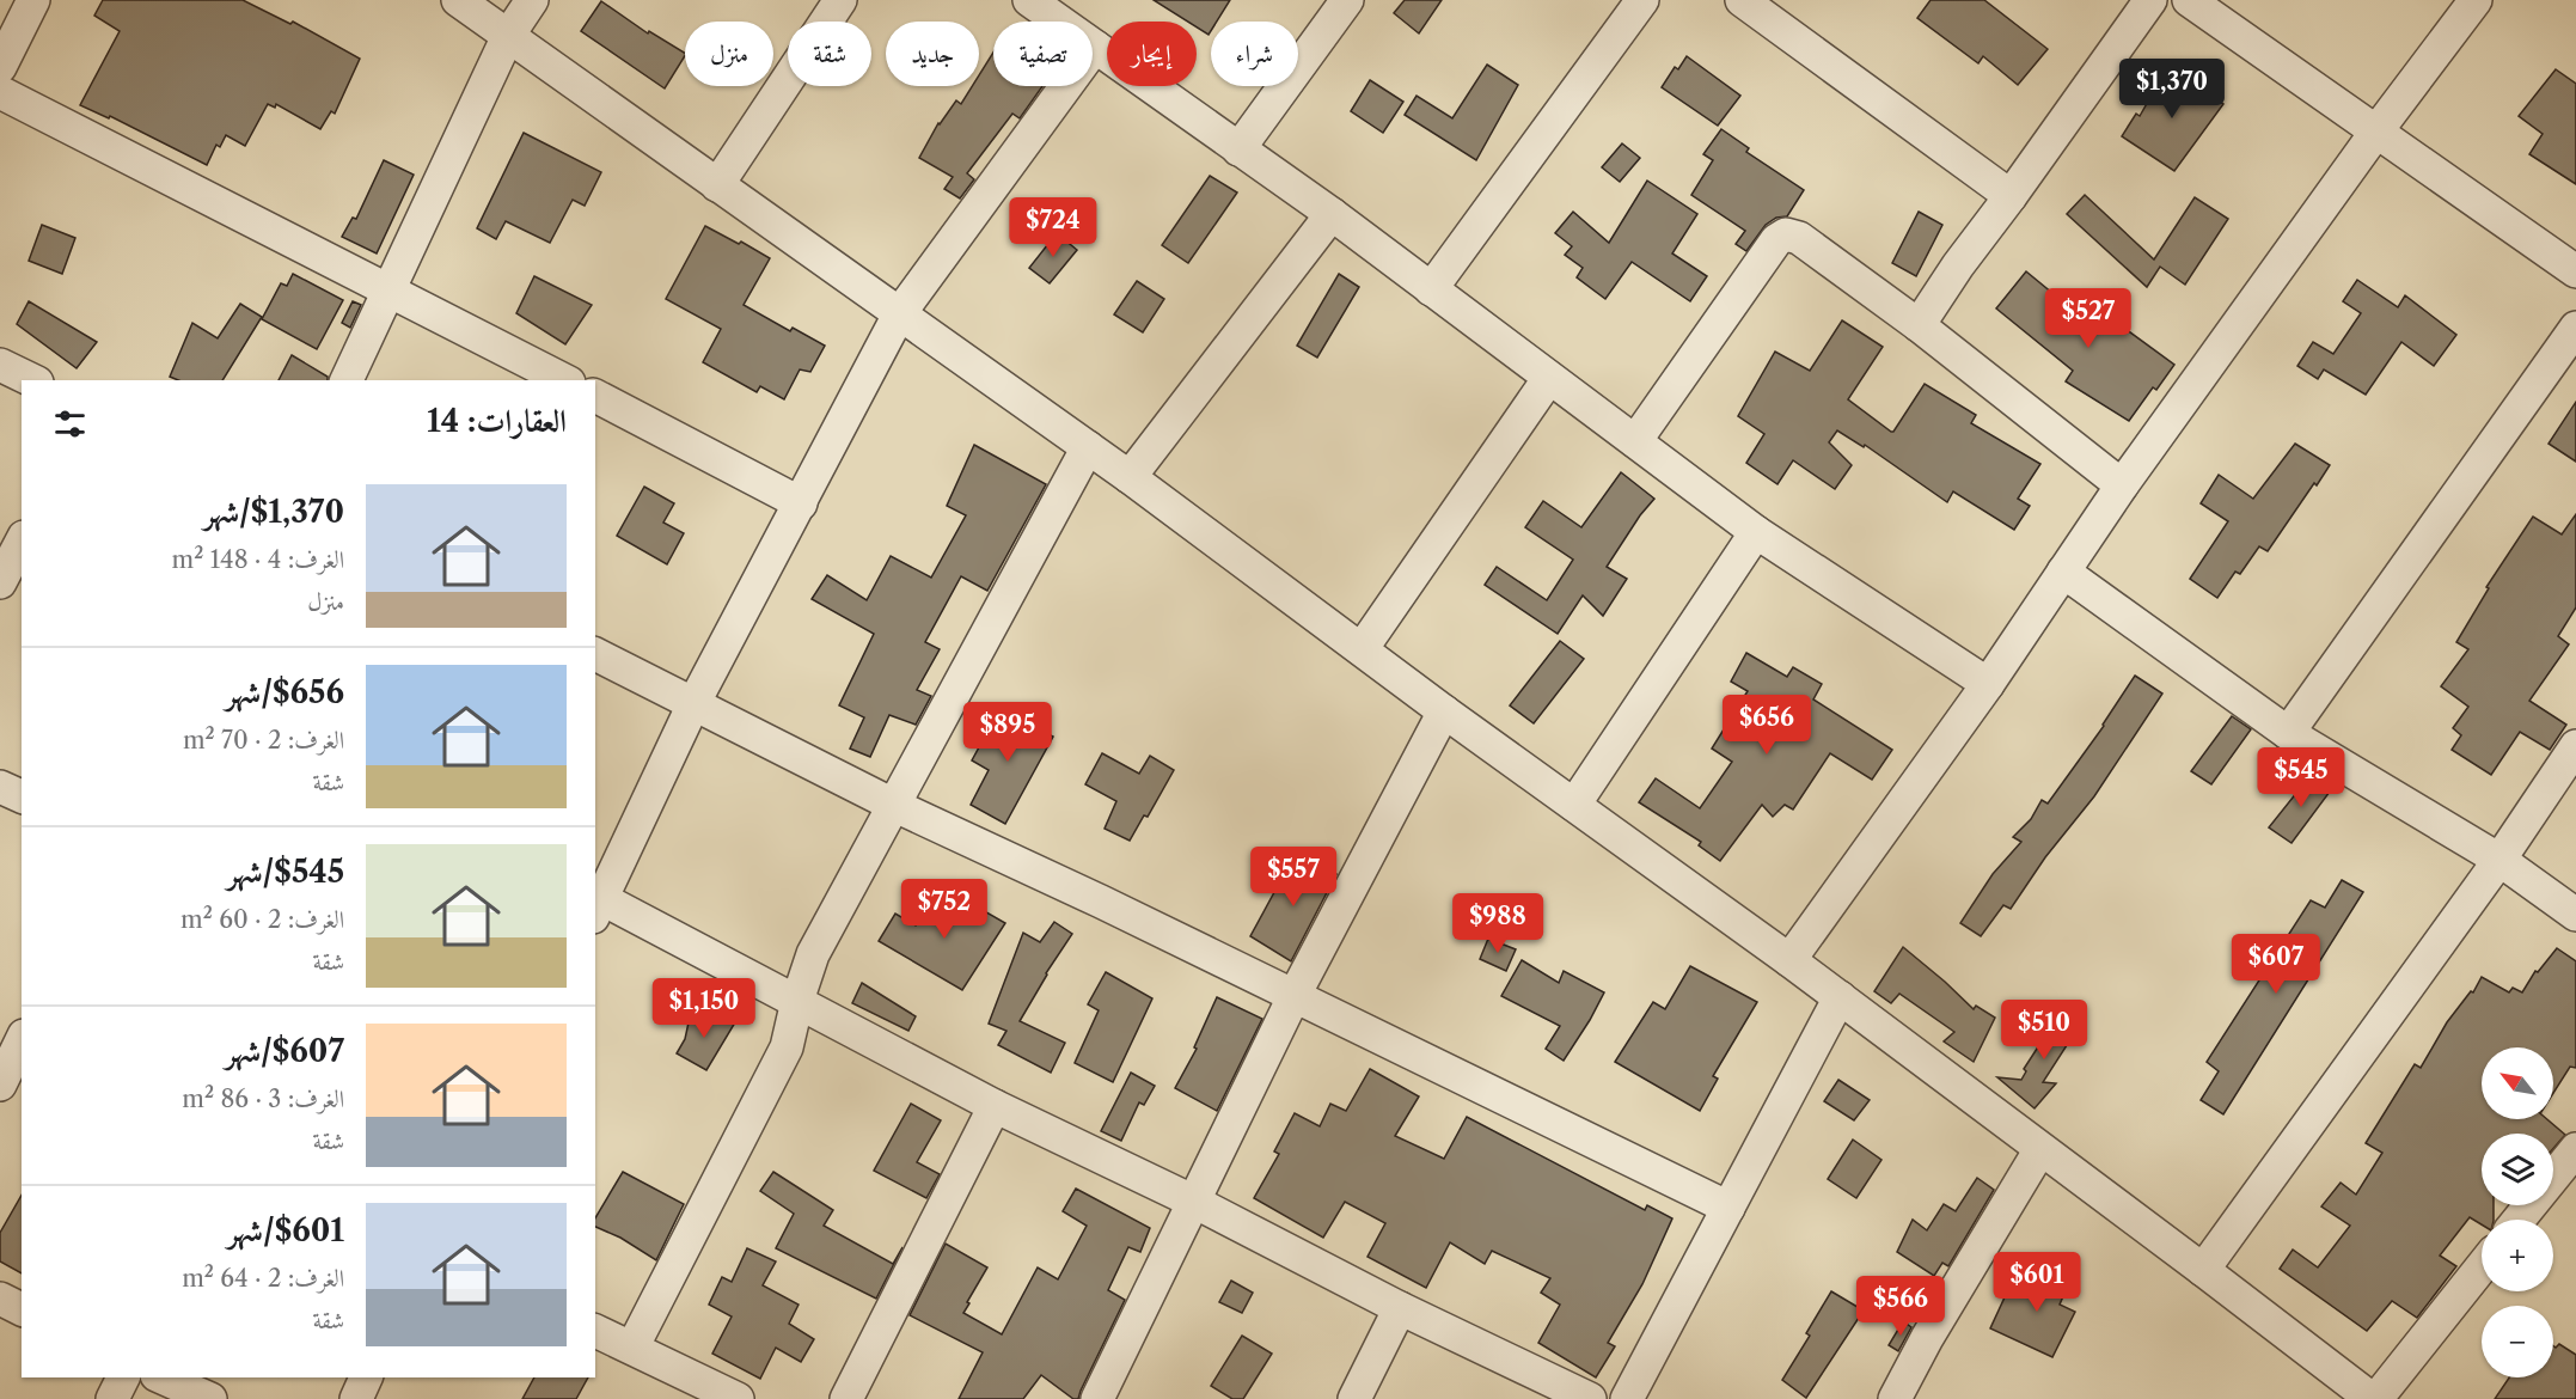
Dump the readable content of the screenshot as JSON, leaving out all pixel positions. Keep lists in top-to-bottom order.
{
  "north": "top left",
  "page": {
    "chip": [
      "شراء",
      "إيجار",
      "تصفية",
      "جديد",
      "شقة",
      "منزل"
    ],
    "price": [
      "$1,370",
      "$724",
      "$527",
      "$656",
      "$895",
      "$545",
      "$557",
      "$752",
      "$988",
      "$607",
      "$1,150",
      "$510",
      "$601",
      "$566"
    ],
    "heading": "العقارات: 14",
    "list": [
      {
        "name": "$1,370/شهر",
        "note": "الغرف: 4 · 148 m² · منزل"
      },
      {
        "name": "$656/شهر",
        "note": "الغرف: 2 · 70 m² · شقة"
      },
      {
        "name": "$545/شهر",
        "note": "الغرف: 2 · 60 m² · شقة"
      },
      {
        "name": "$607/شهر",
        "note": "الغرف: 3 · 86 m² · شقة"
      },
      {
        "name": "$601/شهر",
        "note": "الغرف: 2 · 64 m² · شقة"
      }
    ],
    "map_buttons": ["+", "−"]
  }
}
